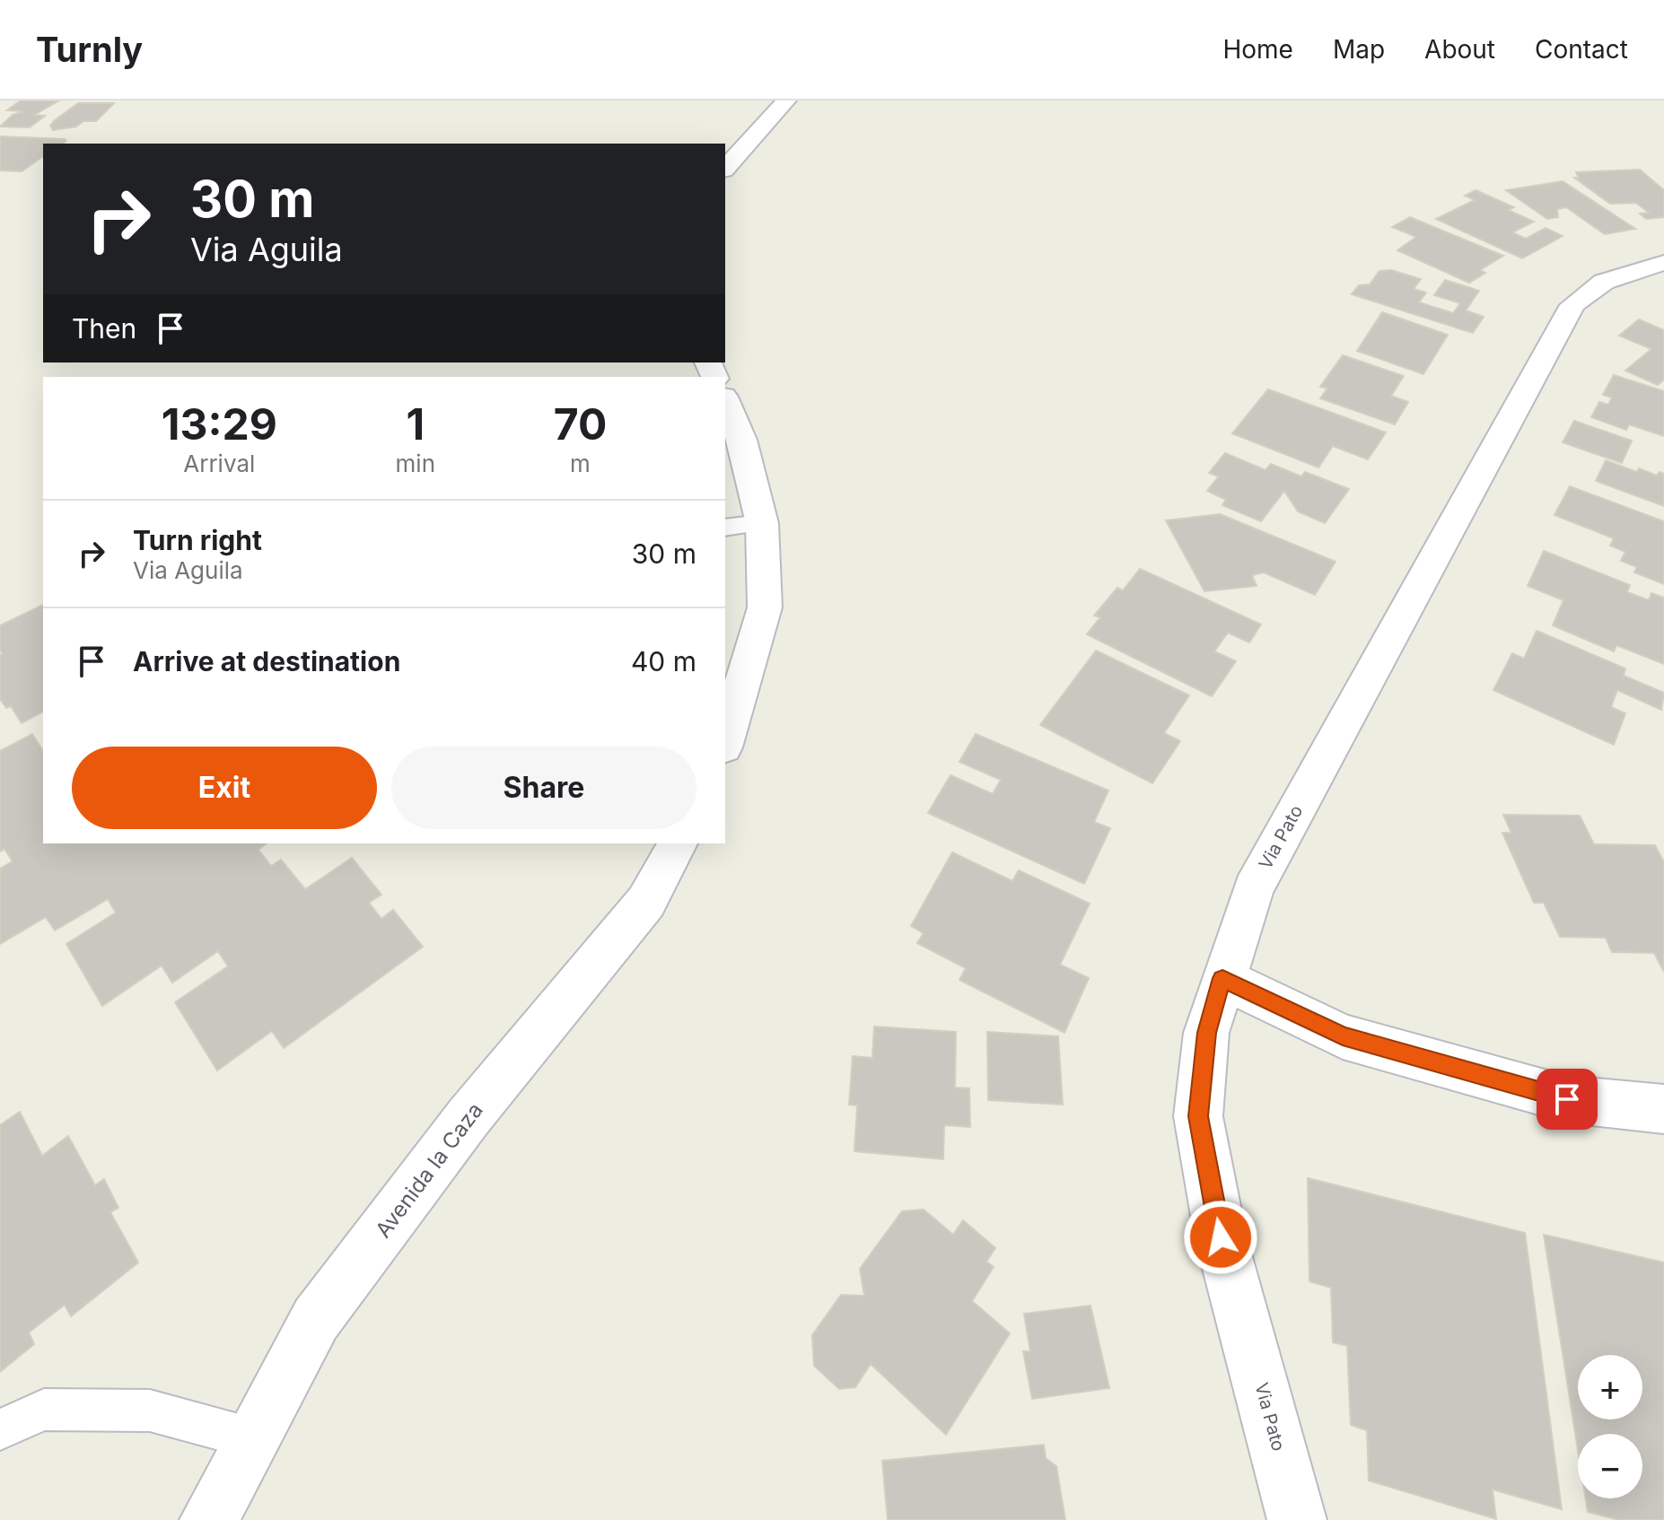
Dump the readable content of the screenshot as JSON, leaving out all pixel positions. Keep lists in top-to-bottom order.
{
  "streets": {
    "street": ["Via Pato", "Avenida la Caza"]
  },
  "page": {
    "header": "Turnly",
    "nav": [
      "Home",
      "Map",
      "About",
      "Contact"
    ],
    "turn": ["30 m", "Via Aguila"],
    "then": "Then",
    "eta": [
      "13:29",
      "Arrival",
      "1",
      "min",
      "70",
      "m"
    ],
    "list": [
      {
        "name": "Turn right",
        "note": "Via Aguila",
        "value": "30 m"
      },
      {
        "name": "Arrive at destination",
        "value": "40 m"
      }
    ],
    "buttons": ["Exit", "Share"],
    "map_buttons": ["+", "−"]
  }
}
